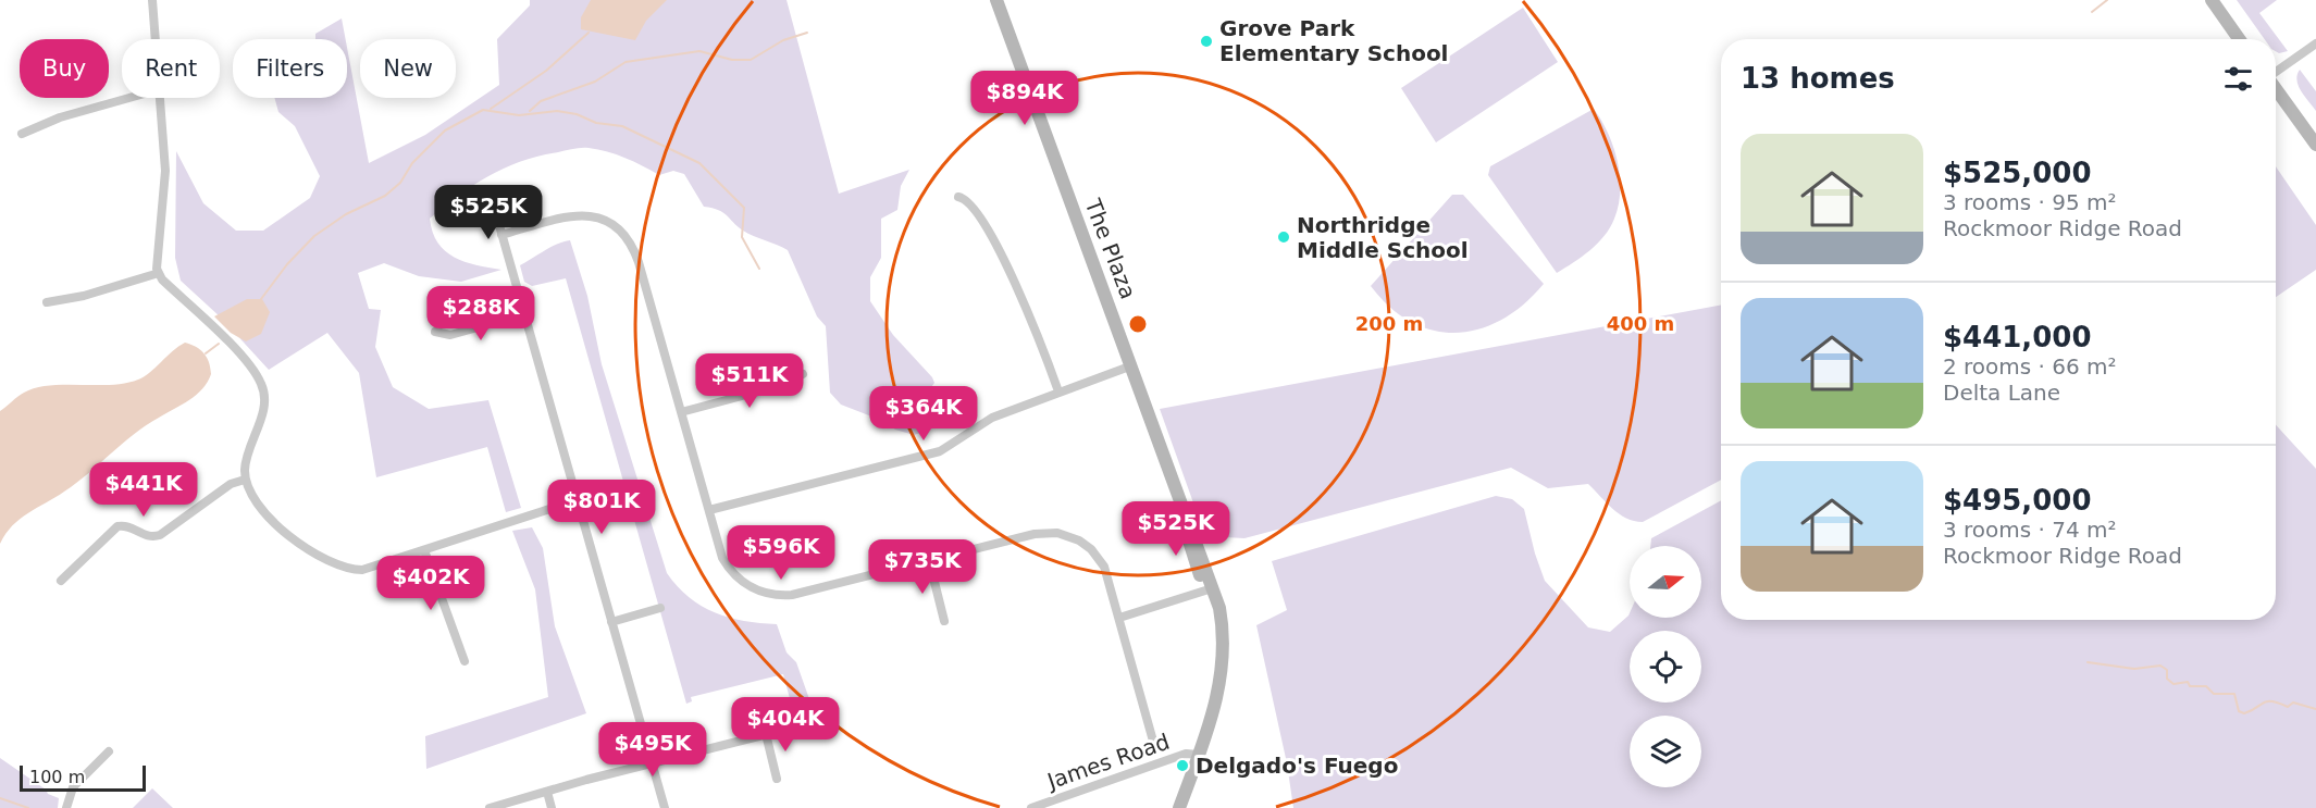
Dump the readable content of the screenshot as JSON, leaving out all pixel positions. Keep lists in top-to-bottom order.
{
  "streets": {
    "street": ["The Plaza", "James Road"]
  },
  "crossings": [
    ["The Plaza", "James Road"]
  ],
  "places": ["Grove Park Elementary School", "Northridge Middle School", "Delgado's Fuego"],
  "scale_bar": "100 m",
  "north": "right",
  "page": {
    "chip": [
      "Buy",
      "Rent",
      "Filters",
      "New"
    ],
    "heading": "13 homes",
    "price": [
      "$894K",
      "$525K",
      "$288K",
      "$511K",
      "$364K",
      "$441K",
      "$801K",
      "$525K",
      "$596K",
      "$735K",
      "$402K",
      "$404K",
      "$495K"
    ],
    "list": [
      {
        "name": "$525,000",
        "note": "3 rooms · 95 m² · Rockmoor Ridge Road"
      },
      {
        "name": "$441,000",
        "note": "2 rooms · 66 m² · Delta Lane"
      },
      {
        "name": "$495,000",
        "note": "3 rooms · 74 m² · Rockmoor Ridge Road"
      }
    ],
    "scale": "100 m"
  },
  "rings": ["200 m", "400 m"]
}
